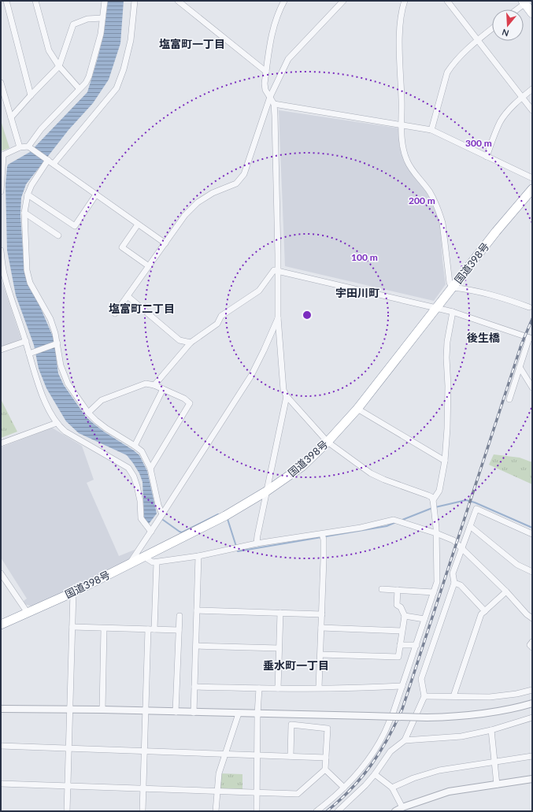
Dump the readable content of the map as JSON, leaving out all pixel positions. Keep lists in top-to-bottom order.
{
  "streets": {
    "main road": ["国道398号"]
  },
  "districts": [
    "塩富町一丁目",
    "宇田川町",
    "塩富町二丁目",
    "後生橋",
    "垂水町一丁目"
  ],
  "north": "bottom",
  "rings": ["300 m", "200 m", "100 m"]
}
